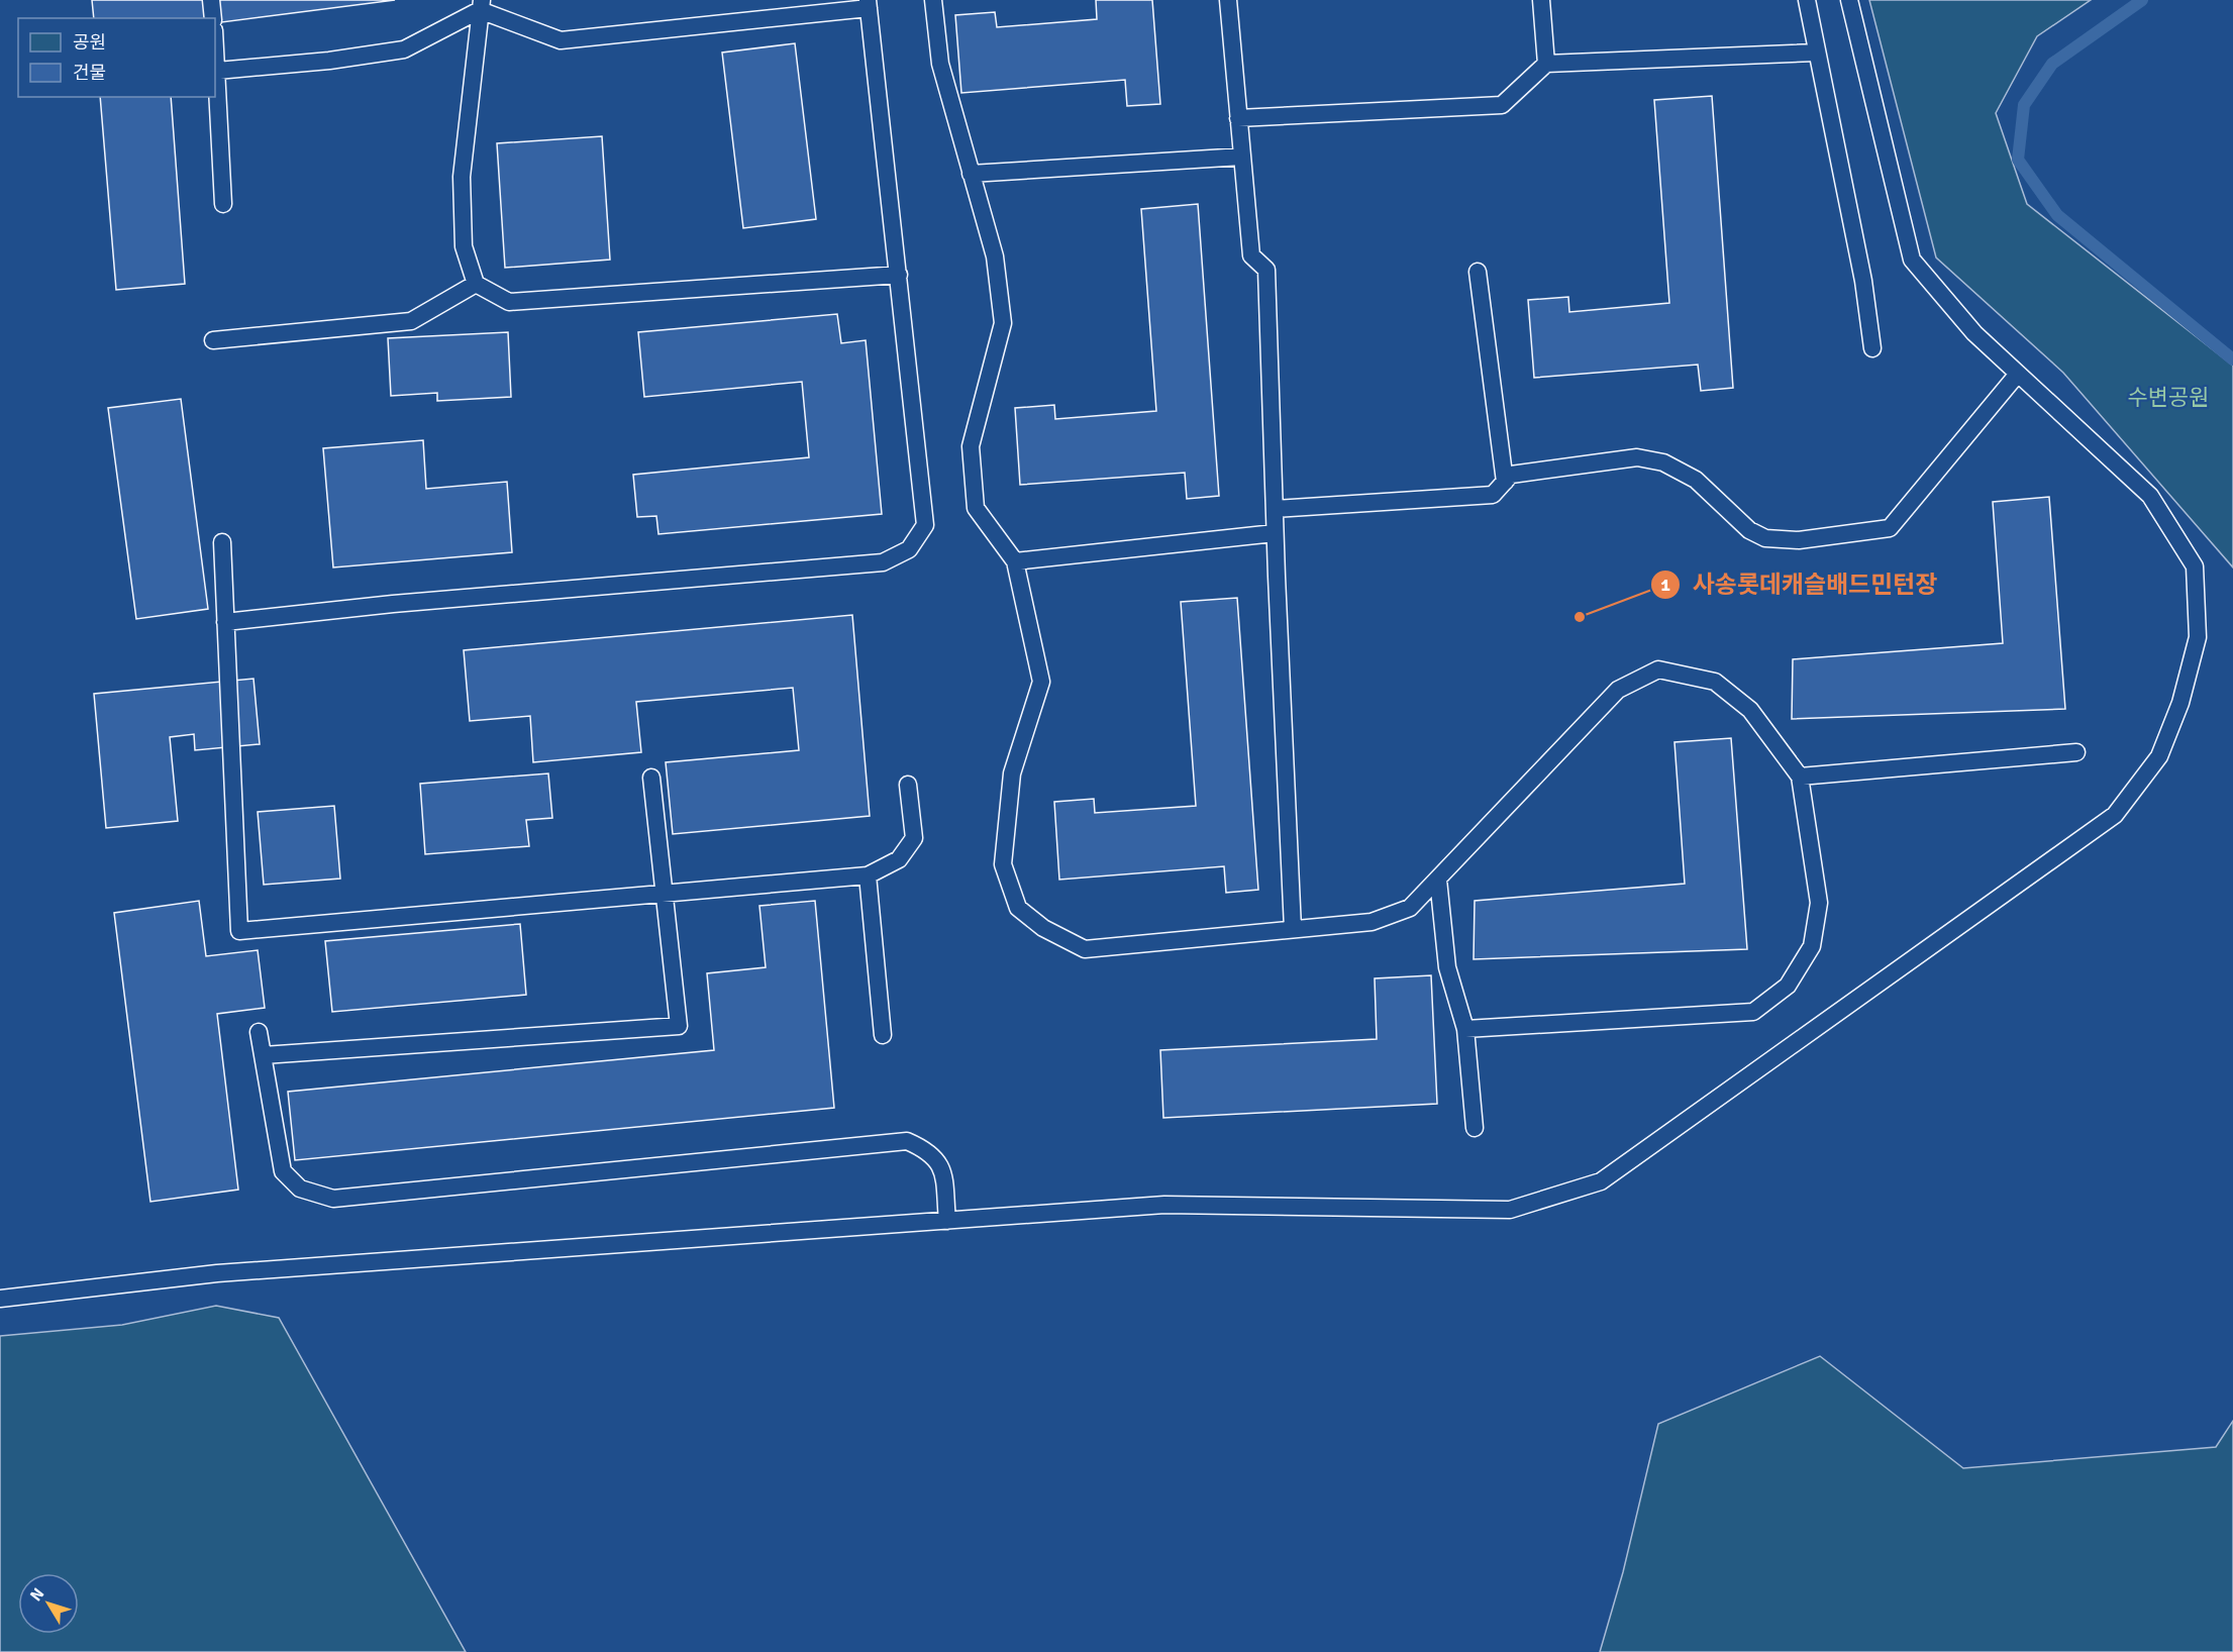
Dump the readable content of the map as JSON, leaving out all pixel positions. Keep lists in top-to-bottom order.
{
  "parks": ["수변공원"],
  "places": ["사송롯데캐슬배드민턴장"],
  "legend": ["공원", "건물"],
  "north": "top left"
}
